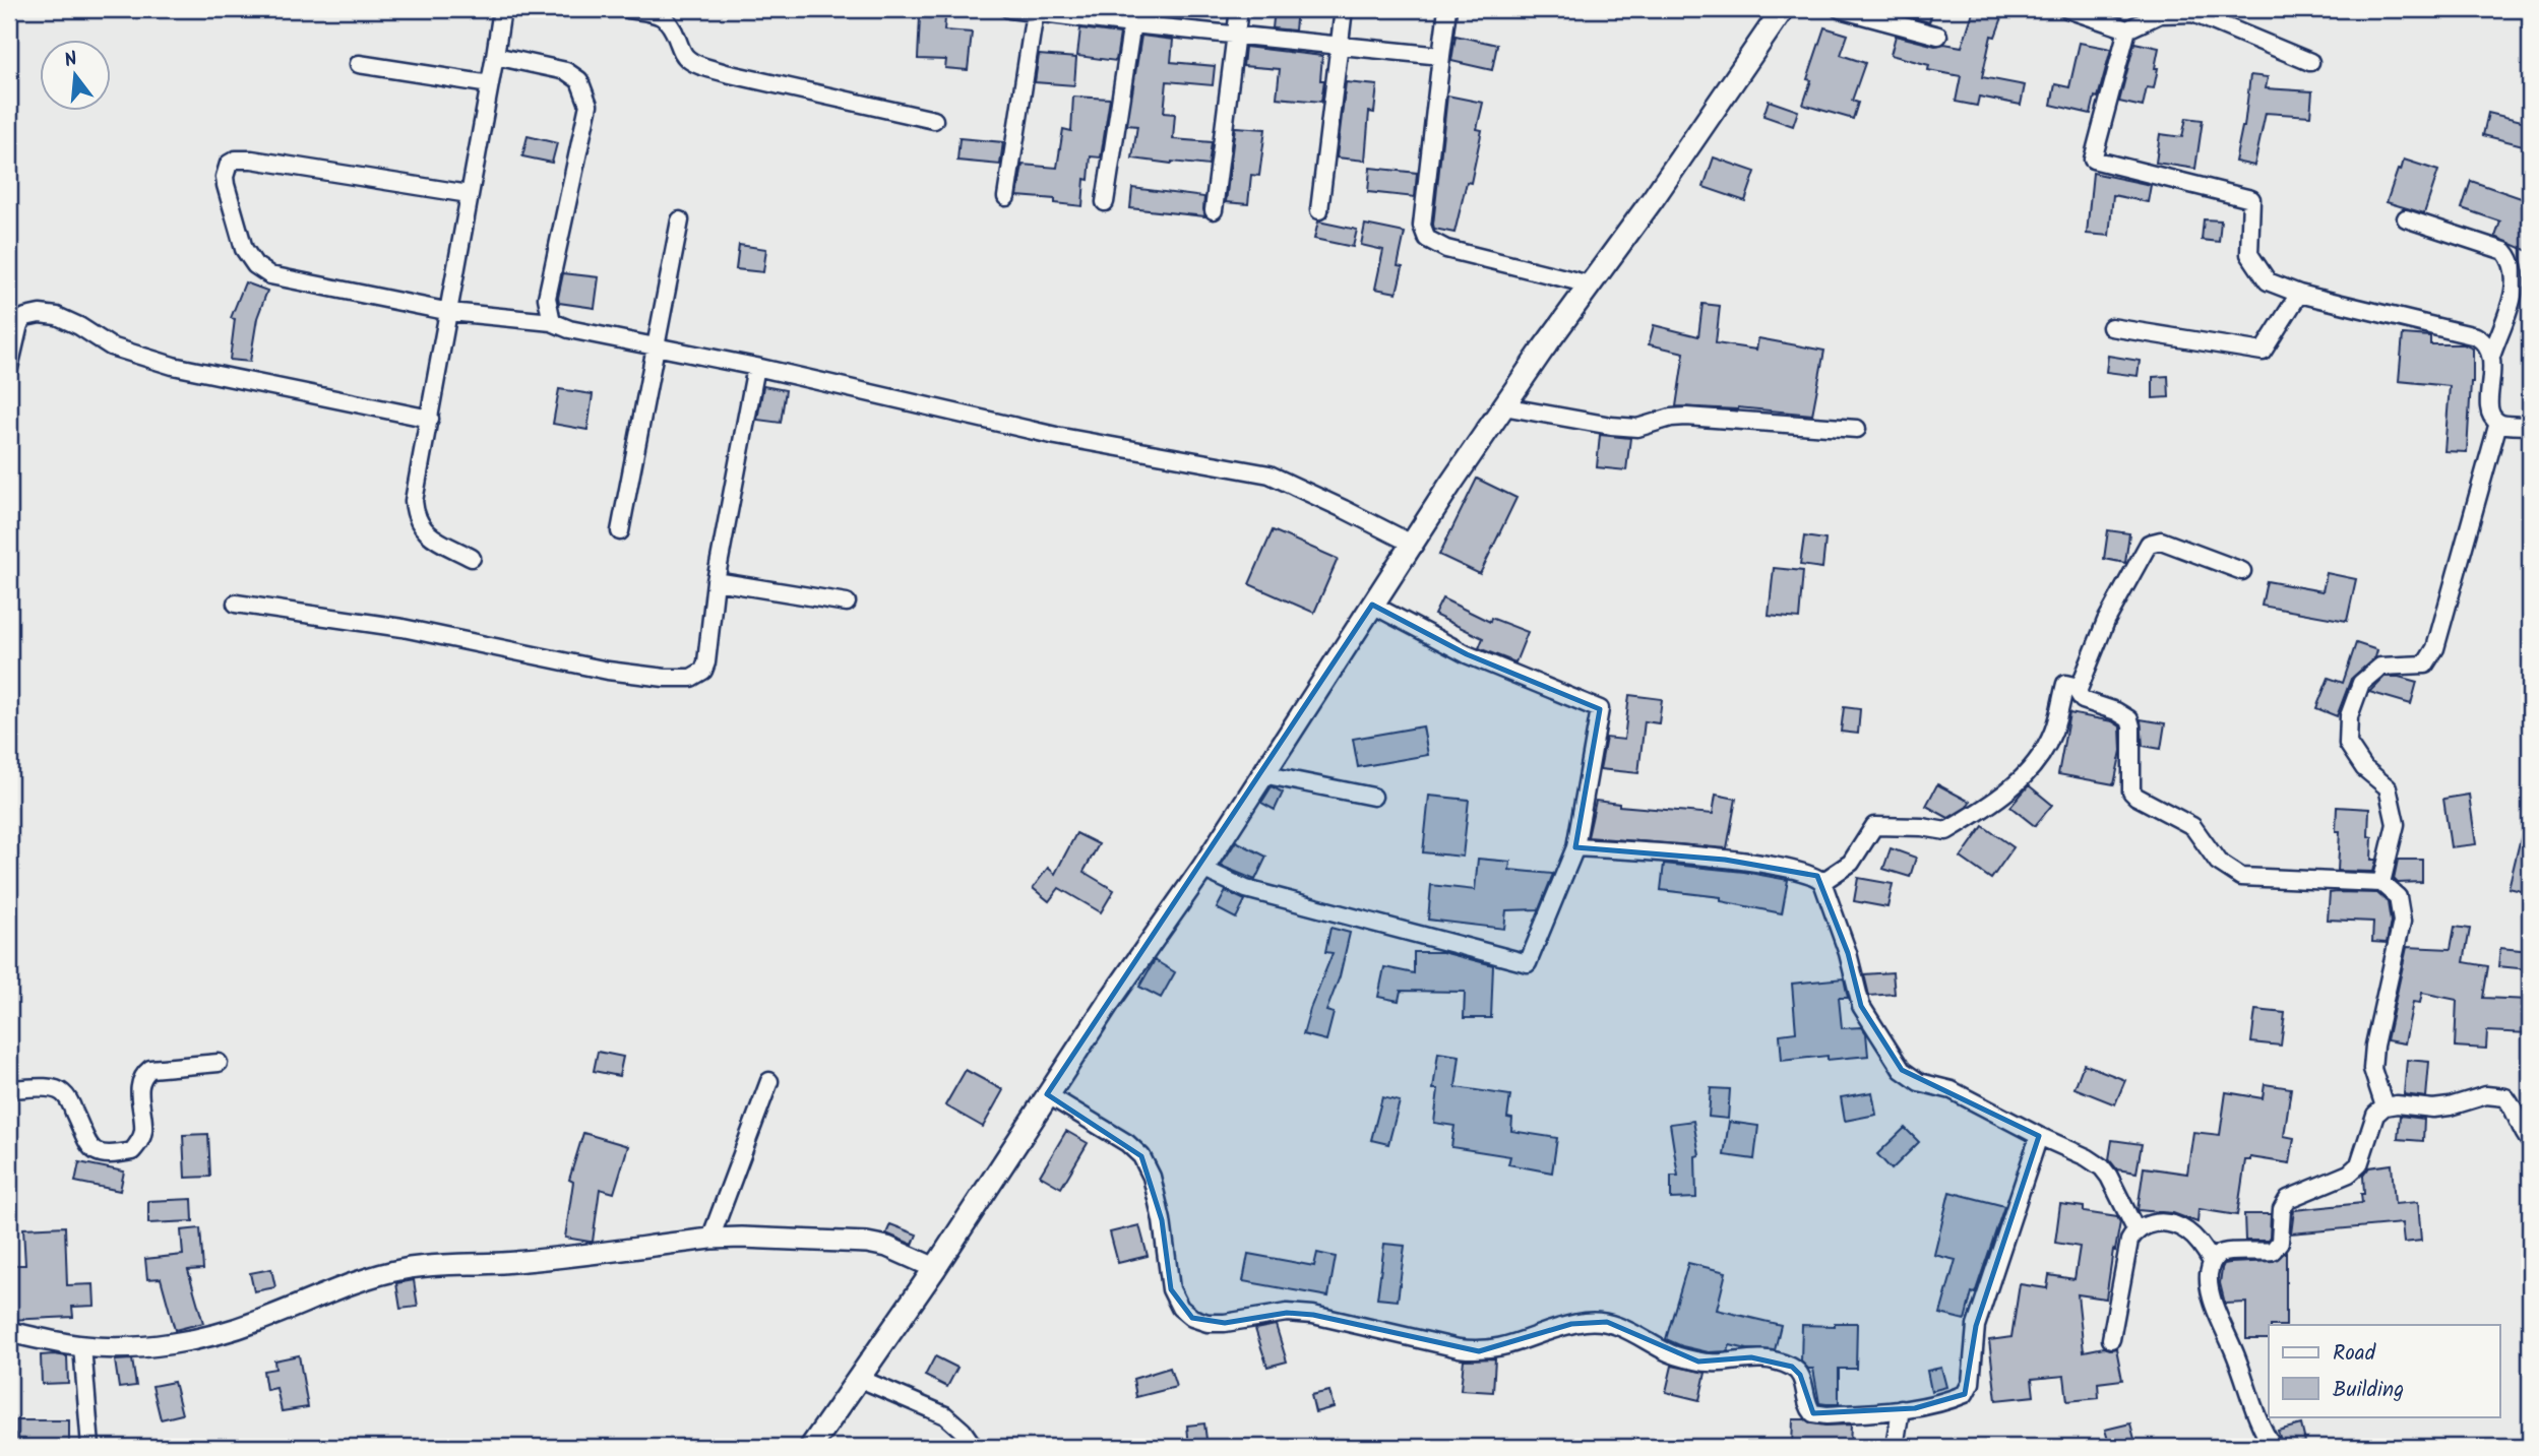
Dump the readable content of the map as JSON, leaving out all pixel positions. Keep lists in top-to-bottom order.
{
  "legend": ["Road", "Building"],
  "north": "top"
}
